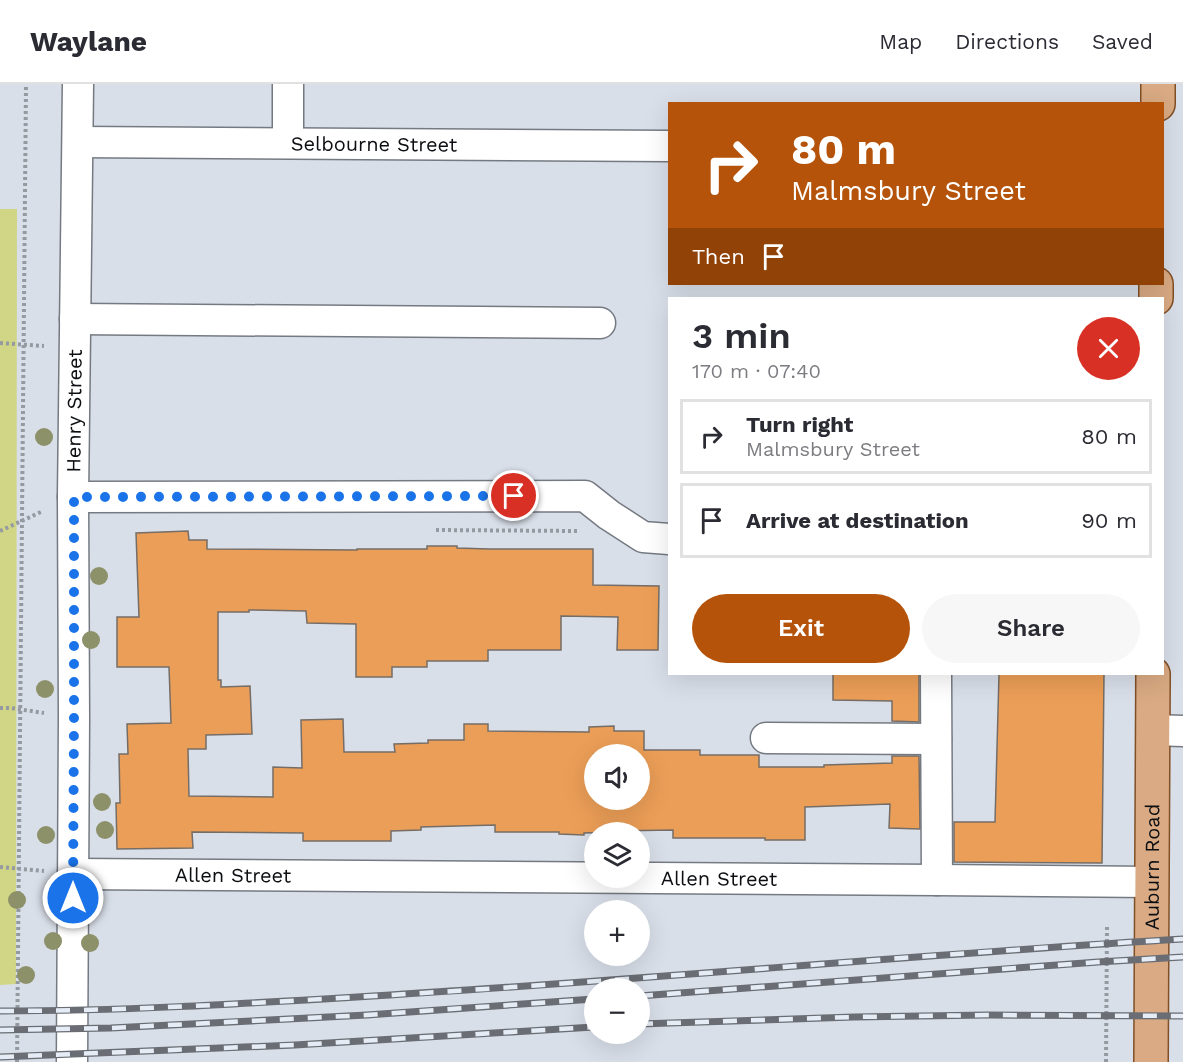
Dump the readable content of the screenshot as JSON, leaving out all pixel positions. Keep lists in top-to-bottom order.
{
  "streets": {
    "main road": ["Auburn Road"],
    "street": ["Selbourne Street", "Henry Street", "Allen Street"]
  },
  "crossings": [
    ["Selbourne Street", "Henry Street"],
    ["Henry Street", "Allen Street"],
    ["Auburn Road", "Allen Street"]
  ],
  "page": {
    "header": "Waylane",
    "nav": ["Map", "Directions", "Saved"],
    "turn": ["80 m", "Malmsbury Street"],
    "then": "Then",
    "heading": ["3 min", "170 m · 07:40"],
    "list": [
      {
        "name": "Turn right",
        "note": "Malmsbury Street",
        "value": "80 m"
      },
      {
        "name": "Arrive at destination",
        "value": "90 m"
      }
    ],
    "buttons": ["Exit", "Share"],
    "map_buttons": ["+", "−"]
  }
}
